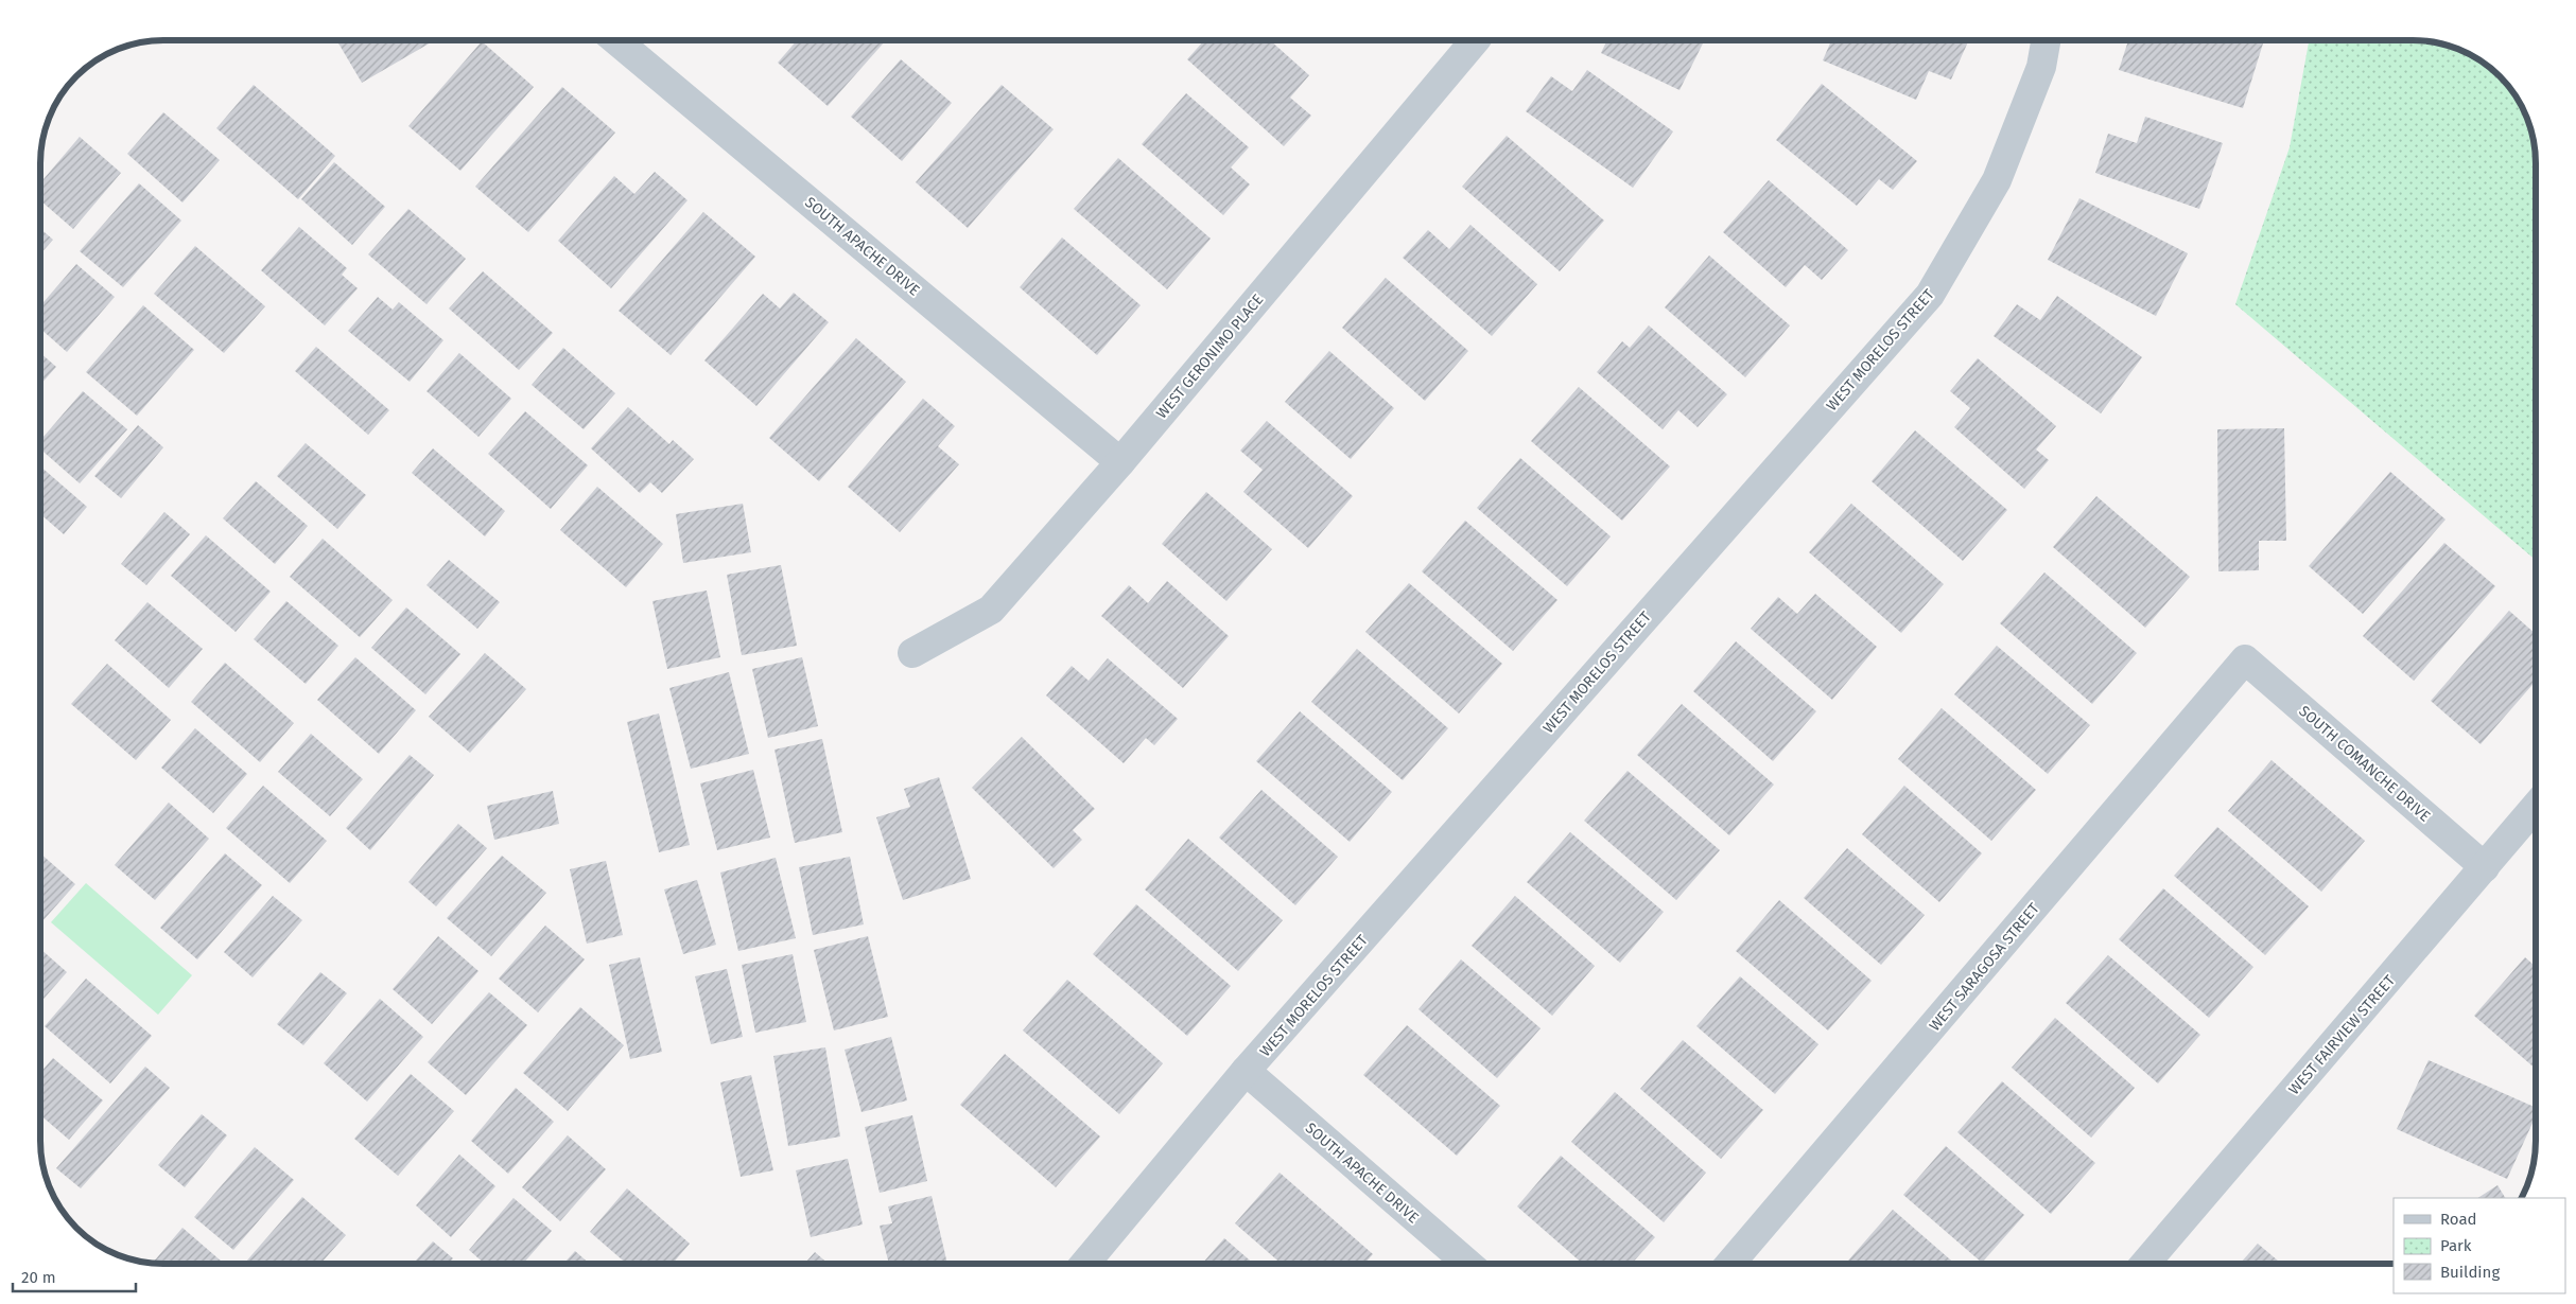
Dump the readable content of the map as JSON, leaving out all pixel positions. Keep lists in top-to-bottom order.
{
  "streets": {
    "street": [
      "SOUTH APACHE DRIVE",
      "WEST MORELOS STREET",
      "WEST GERONIMO PLACE",
      "SOUTH COMANCHE DRIVE",
      "WEST SARAGOSA STREET",
      "WEST FAIRVIEW STREET"
    ]
  },
  "crossings": [
    ["SOUTH APACHE DRIVE", "WEST MORELOS STREET"],
    ["SOUTH APACHE DRIVE", "WEST GERONIMO PLACE"],
    ["SOUTH COMANCHE DRIVE", "WEST SARAGOSA STREET"],
    ["SOUTH COMANCHE DRIVE", "WEST FAIRVIEW STREET"]
  ],
  "legend": ["Road", "Park", "Building"],
  "scale_bar": "20 m"
}
